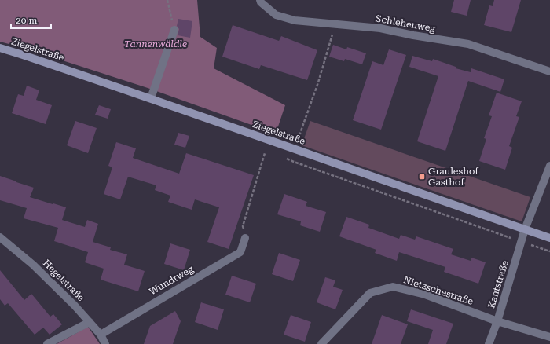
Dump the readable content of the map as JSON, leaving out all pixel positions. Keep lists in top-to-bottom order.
{
  "streets": {
    "main road": ["Ziegelstraße"],
    "street": [
      "Schlehenweg",
      "Hegelstraße",
      "Wundtweg",
      "Kantstraße",
      "Nietzschestraße"
    ]
  },
  "crossings": [
    ["Ziegelstraße", "Kantstraße"],
    ["Hegelstraße", "Wundtweg"],
    ["Kantstraße", "Nietzschestraße"]
  ],
  "parks": ["Tannenwäldle"],
  "places": {
    "transit": ["Grauleshof Gasthof"]
  },
  "scale_bar": "20 m"
}
